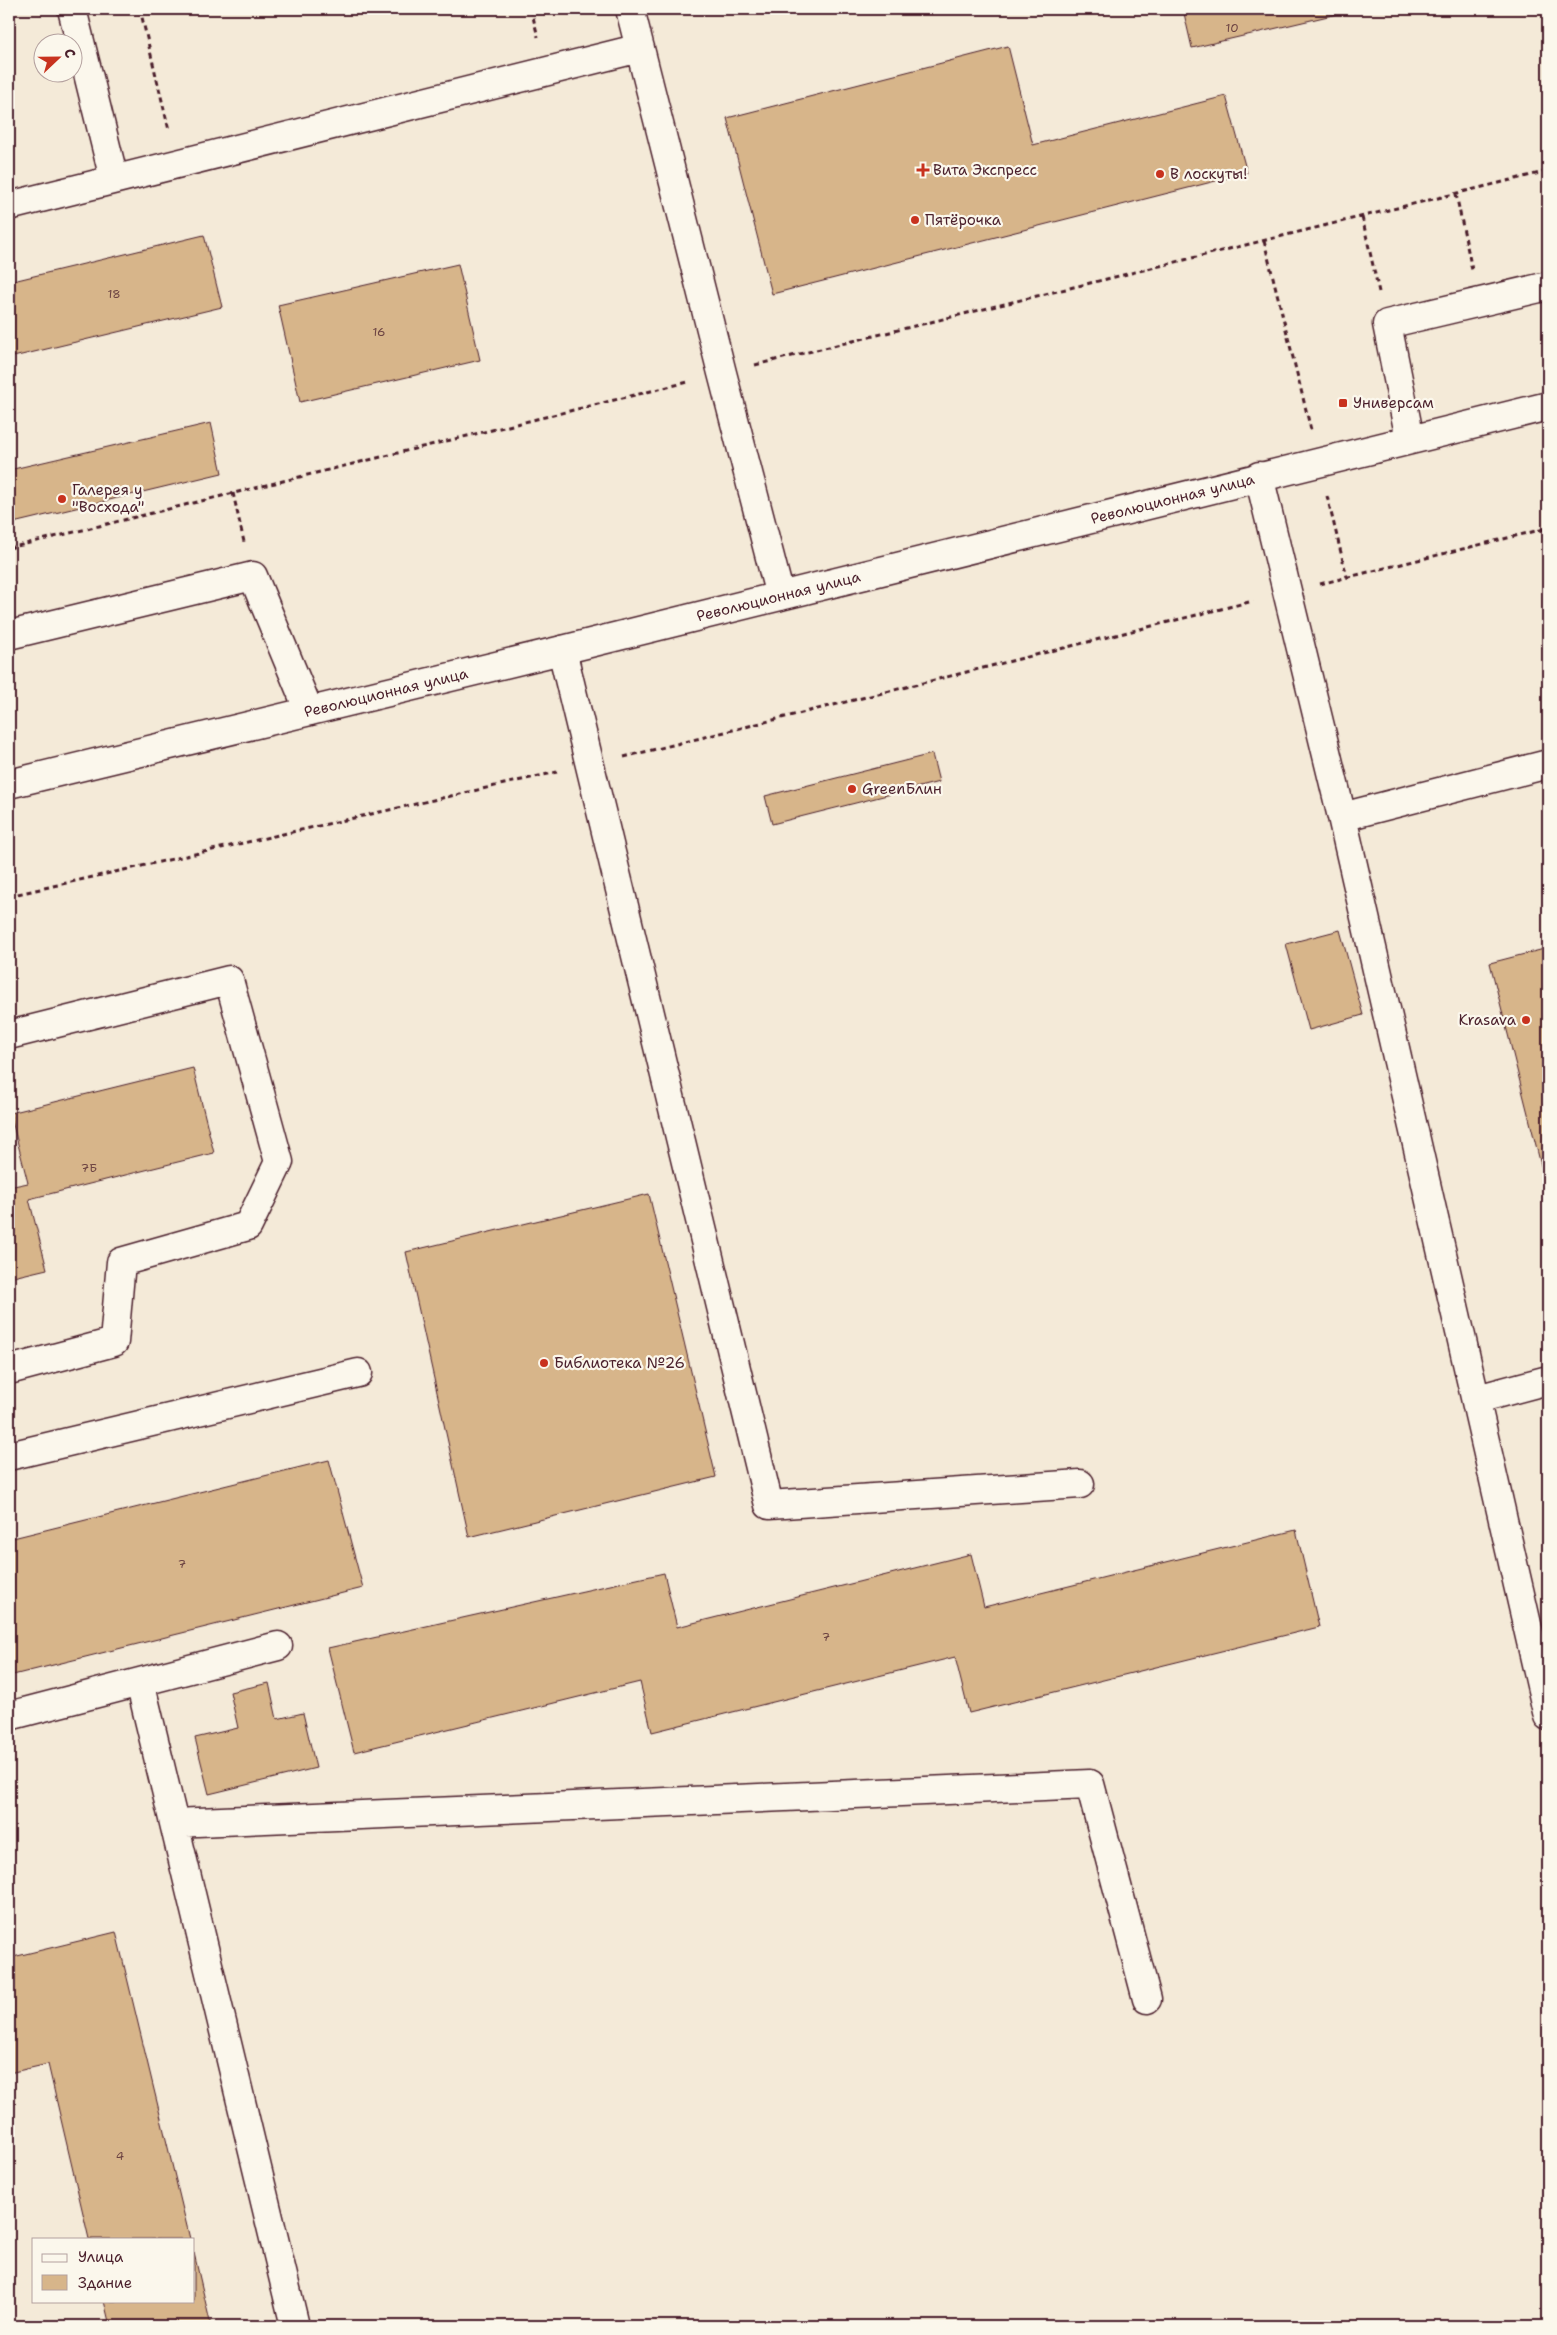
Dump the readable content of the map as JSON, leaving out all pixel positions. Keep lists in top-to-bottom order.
{
  "streets": {
    "main road": ["Революционная улица"]
  },
  "places": {
    "health": ["Вита Экспресс"],
    "other": [
      "В лоскуты!",
      "Пятёрочка",
      "Галерея у \"Восхода\"",
      "GreenБлин",
      "Krasava",
      "Библиотека №26"
    ],
    "transit": ["Универсам"]
  },
  "house_numbers": [
    "10",
    "18",
    "16",
    "7Б",
    "7",
    "7",
    "4"
  ],
  "legend": ["Улица", "Здание"],
  "north": "right"
}
